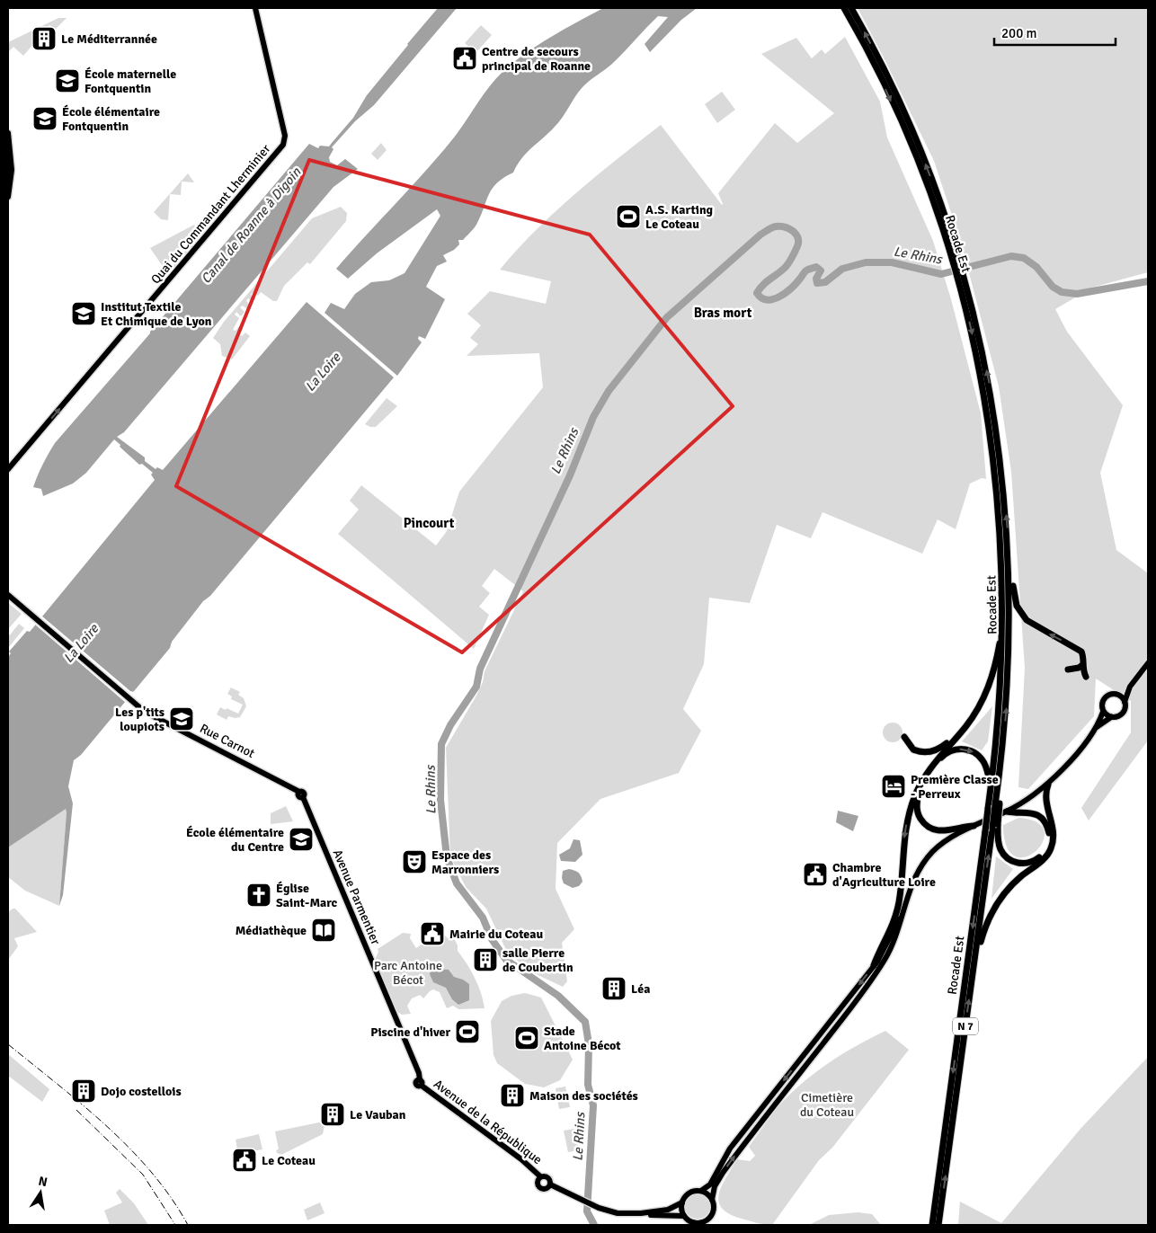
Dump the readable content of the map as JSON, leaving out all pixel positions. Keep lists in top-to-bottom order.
{
  "streets": {
    "highway": ["Rocade Est", "N 7"],
    "main road": [
      "Quai du Commandant Lherminier",
      "Rue Carnot",
      "Avenue Parmentier",
      "Avenue de la République"
    ]
  },
  "crossings": [
    ["Rue Carnot", "Avenue Parmentier"],
    ["Avenue Parmentier", "Avenue de la République"]
  ],
  "one_way": ["Quai du Commandant Lherminier"],
  "districts": ["Bras mort", "Pincourt"],
  "water": ["Canal de Roanne à Digoin", "Le Rhins", "La Loire"],
  "parks": ["Parc Antoine Bécot", "Cimetière du Coteau"],
  "places": {
    "building": [
      "Le Méditerrannée",
      "salle Pierre de Coubertin",
      "Léa",
      "Dojo costellois",
      "Maison des sociétés",
      "Le Vauban"
    ],
    "public building": [
      "Centre de secours principal de Roanne",
      "Chambre d'Agriculture Loire",
      "Mairie du Coteau",
      "Le Coteau"
    ],
    "school or university": [
      "École maternelle Fontquentin",
      "École élémentaire Fontquentin",
      "Institut Textile Et Chimique de Lyon",
      "Les p'tits loupiots",
      "École élémentaire du Centre"
    ],
    "sports": ["A.S. Karting Le Coteau", "Piscine d'hiver", "Stade Antoine Bécot"],
    "hotel": ["Première Classe - Perreux"],
    "theatre": ["Espace des Marronniers"],
    "church": ["Église Saint-Marc"],
    "library": ["Médiathèque"]
  },
  "scale_bar": "200 m",
  "north": "top"
}
